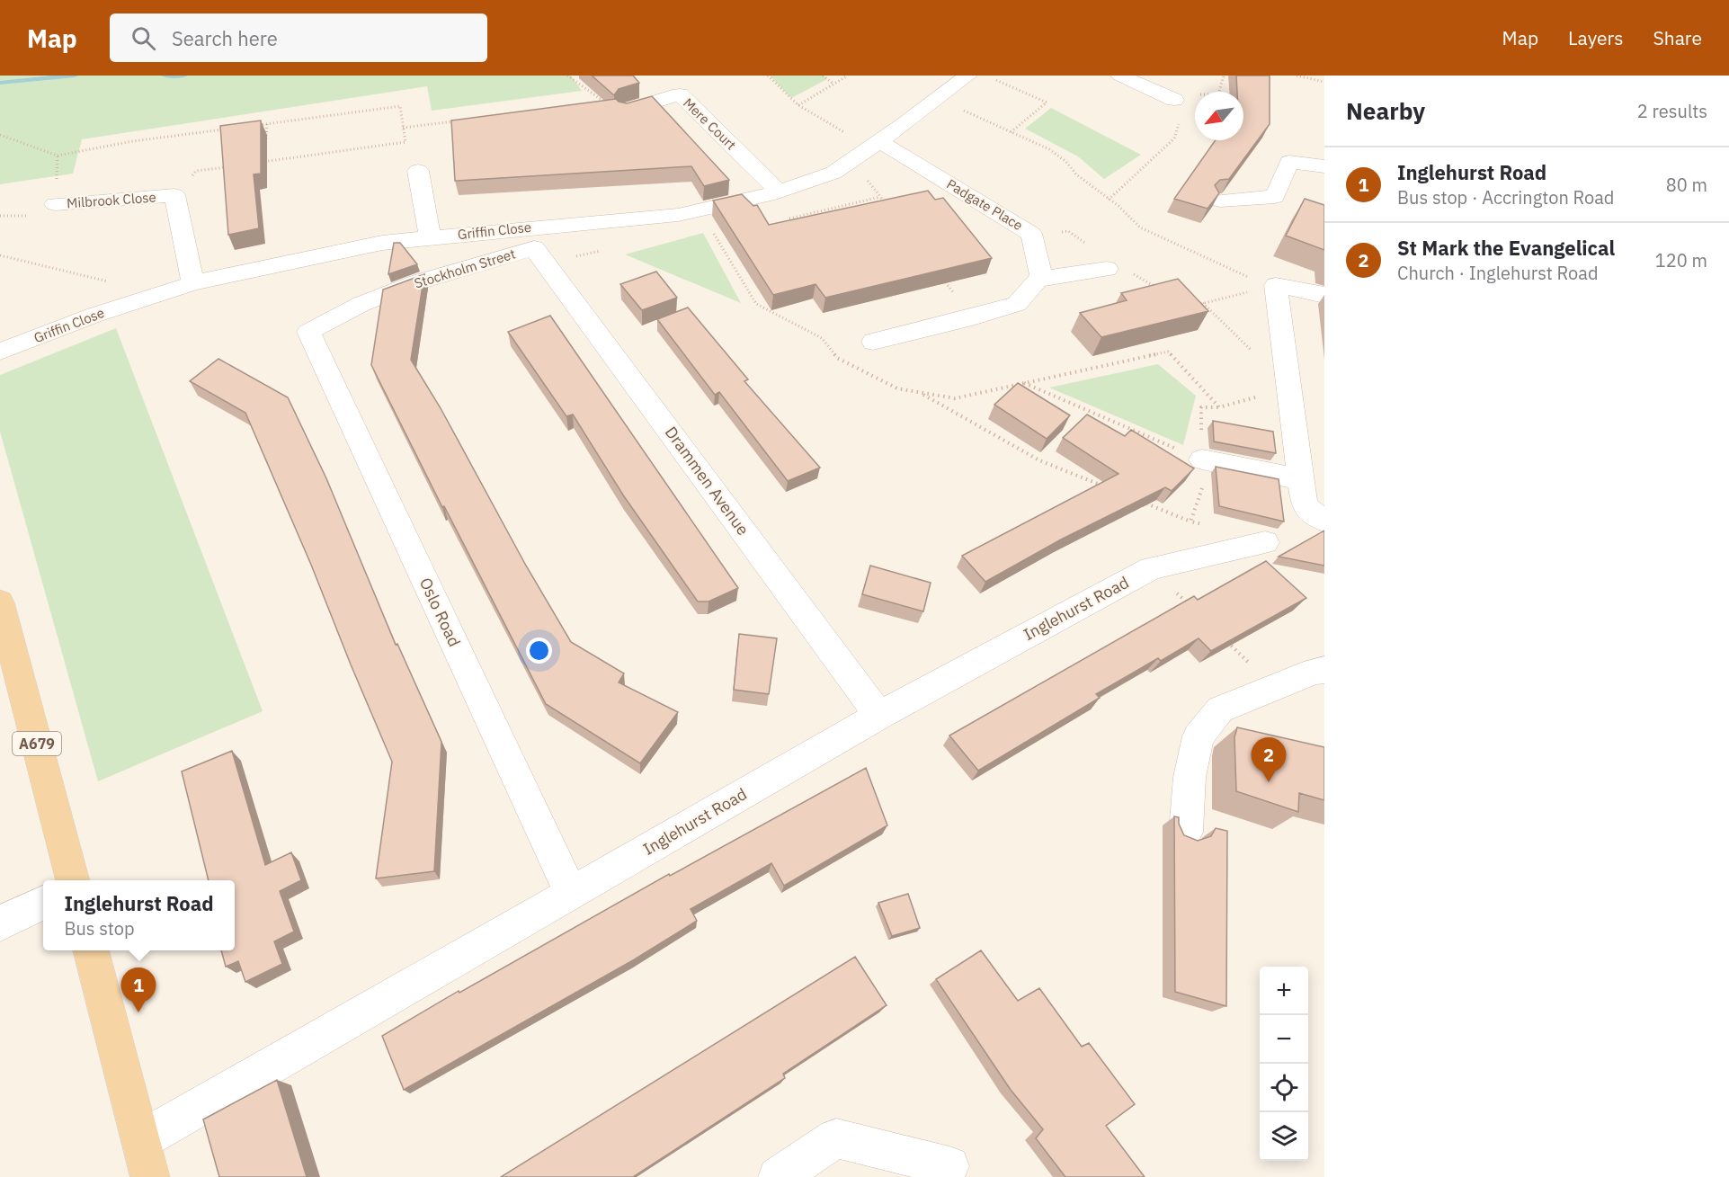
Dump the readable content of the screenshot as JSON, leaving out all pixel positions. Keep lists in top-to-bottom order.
{
  "streets": {
    "main road": ["A679"],
    "street": [
      "Mere Court",
      "Milbrook Close",
      "Padgate Place",
      "Griffin Close",
      "Stockholm Street",
      "Drammen Avenue",
      "Inglehurst Road",
      "Oslo Road"
    ]
  },
  "crossings": [
    ["Mere Court", "Griffin Close"],
    ["Milbrook Close", "Griffin Close"],
    ["Padgate Place", "Griffin Close"],
    ["Stockholm Street", "Drammen Avenue"],
    ["Stockholm Street", "Oslo Road"],
    ["Drammen Avenue", "Inglehurst Road"],
    ["Inglehurst Road", "Oslo Road"]
  ],
  "north": "bottom left",
  "page": {
    "header": "Map",
    "search": "Search here",
    "nav": ["Map", "Layers", "Share"],
    "heading": ["Nearby", "2 results"],
    "list": [
      {
        "mark": "1",
        "name": "Inglehurst Road",
        "note": "Bus stop · Accrington Road",
        "value": "80 m"
      },
      {
        "mark": "2",
        "name": "St Mark the Evangelical",
        "note": "Church · Inglehurst Road",
        "value": "120 m"
      }
    ],
    "pins": ["2", "1"],
    "popup": ["Inglehurst Road", "Bus stop"],
    "map_buttons": ["+", "−"]
  }
}
